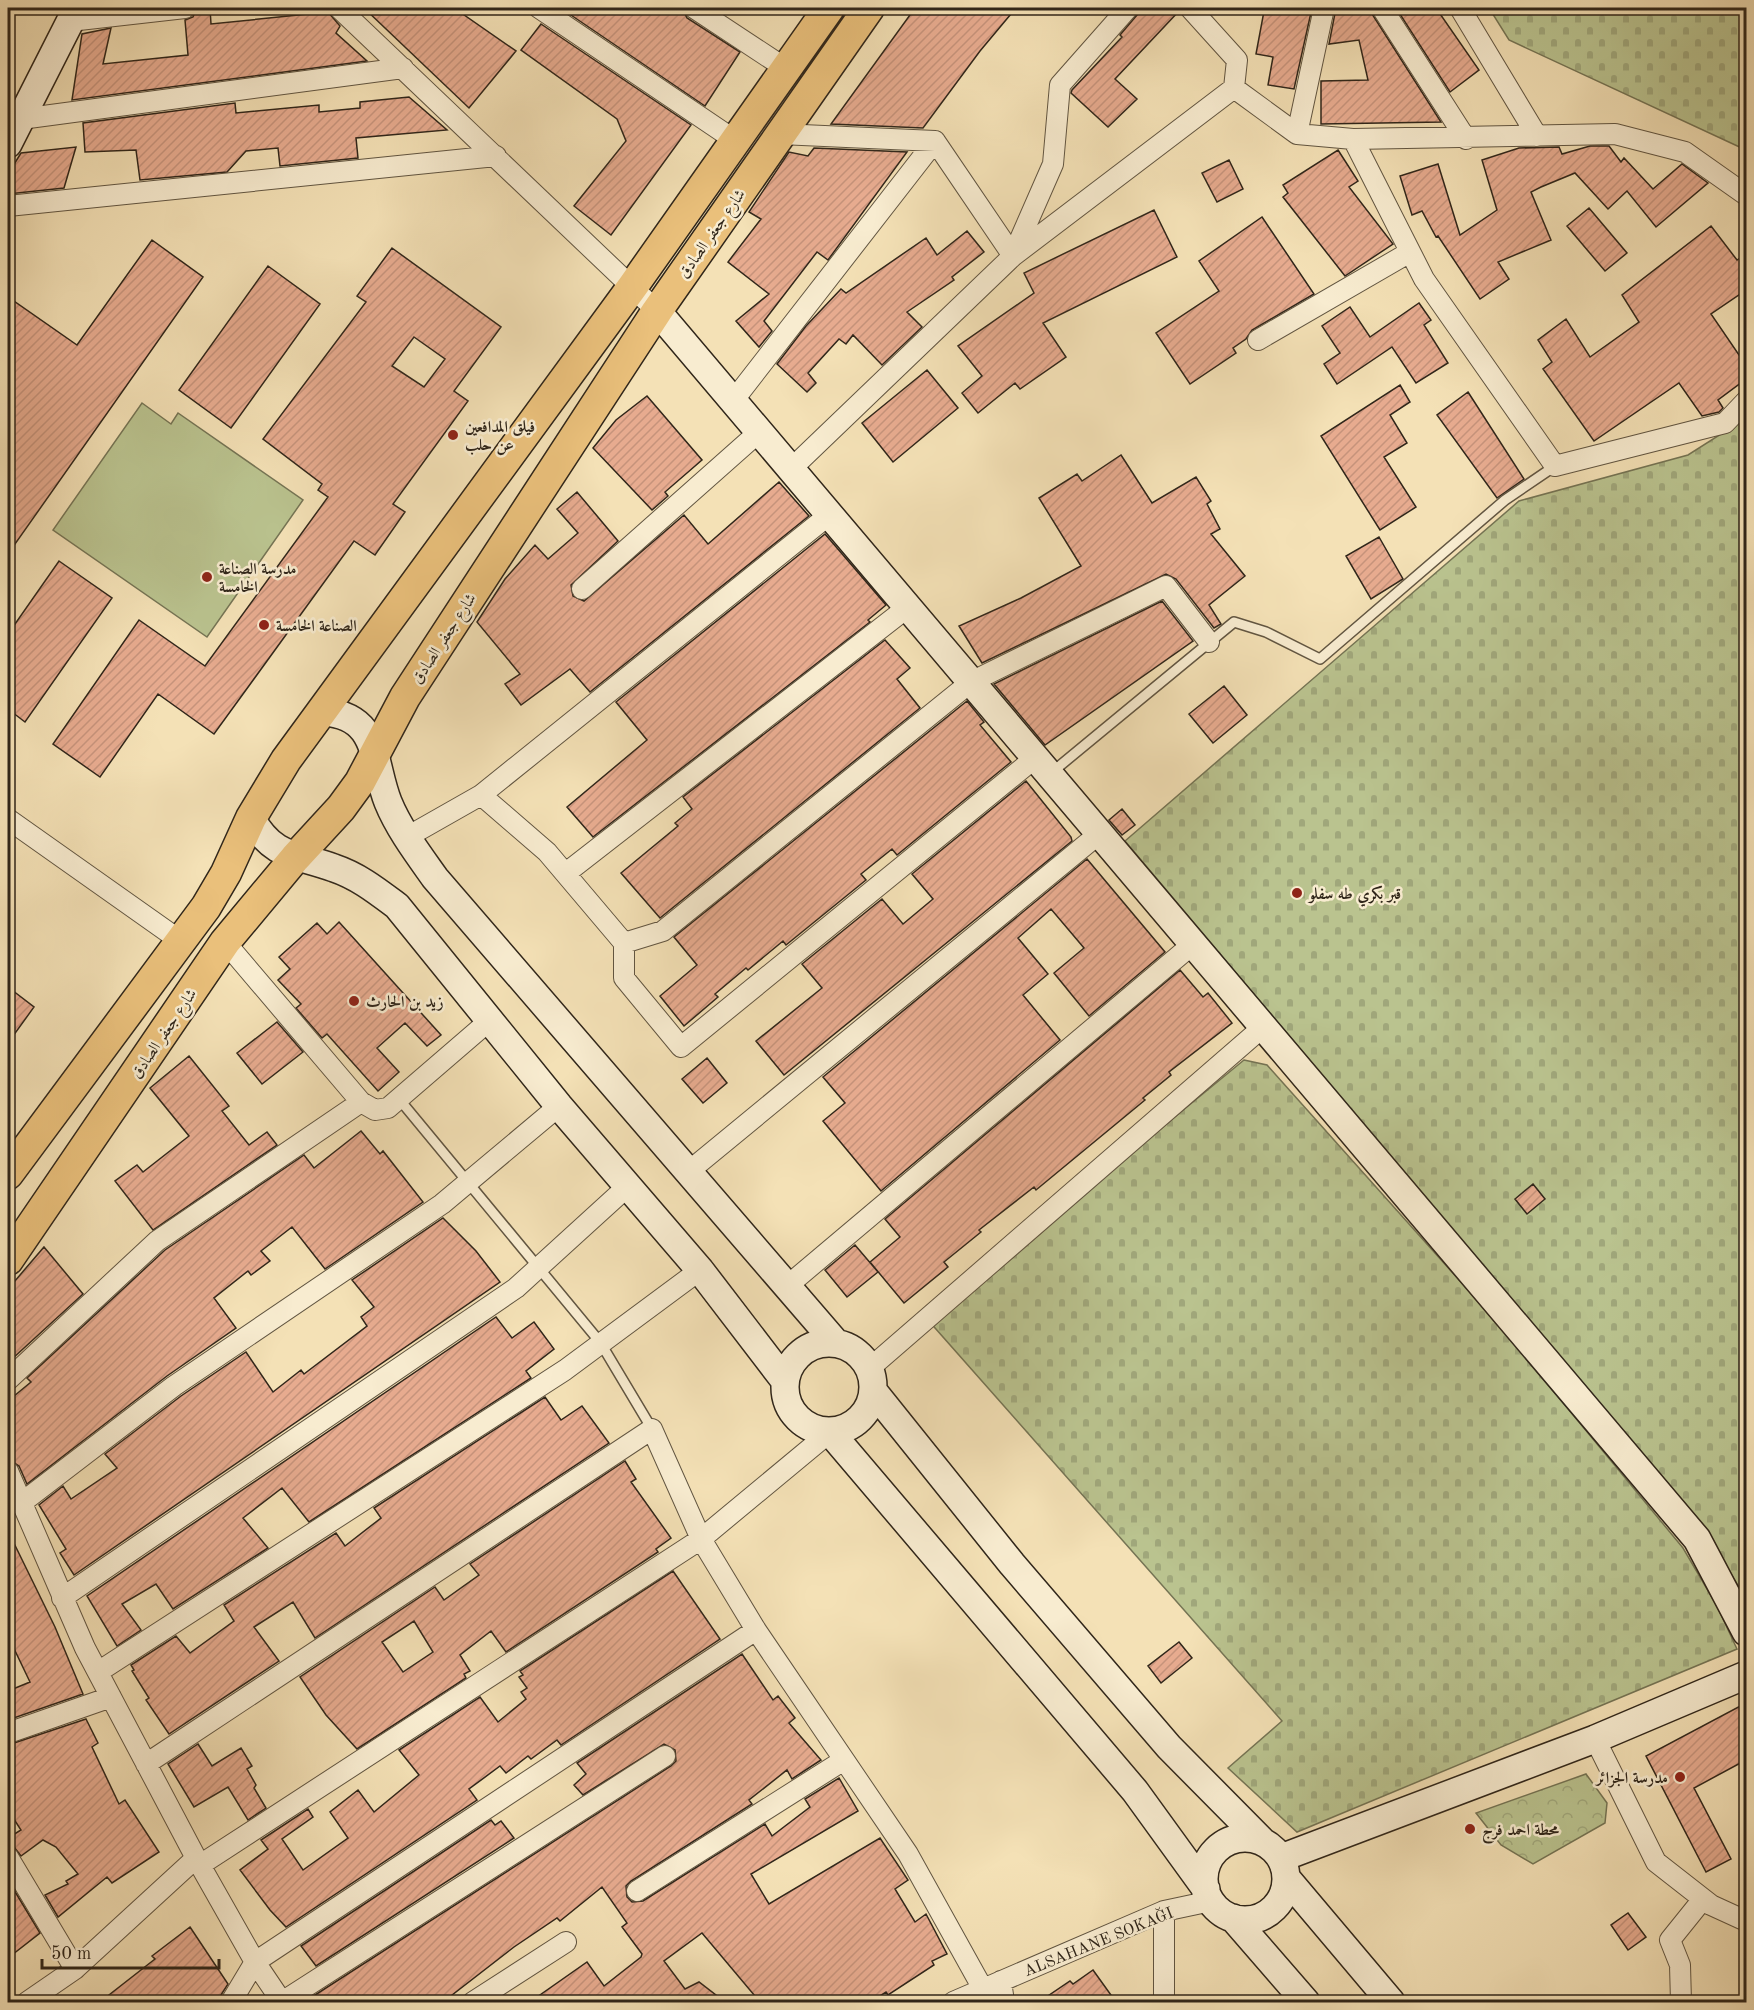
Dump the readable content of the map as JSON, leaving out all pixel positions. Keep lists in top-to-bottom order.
{
  "streets": {
    "main road": ["شارع جعفر الصادق"]
  },
  "places": [
    "فيلق المدافعين عن حلب",
    "مدرسة الصناعة الخامسة",
    "الصناعة الخامسة",
    "قبر بكري طه سفلو",
    "زيد بن الحارث",
    "مدرسة الجزائر",
    "محطة احمد فرج"
  ],
  "scale_bar": "50 m"
}
